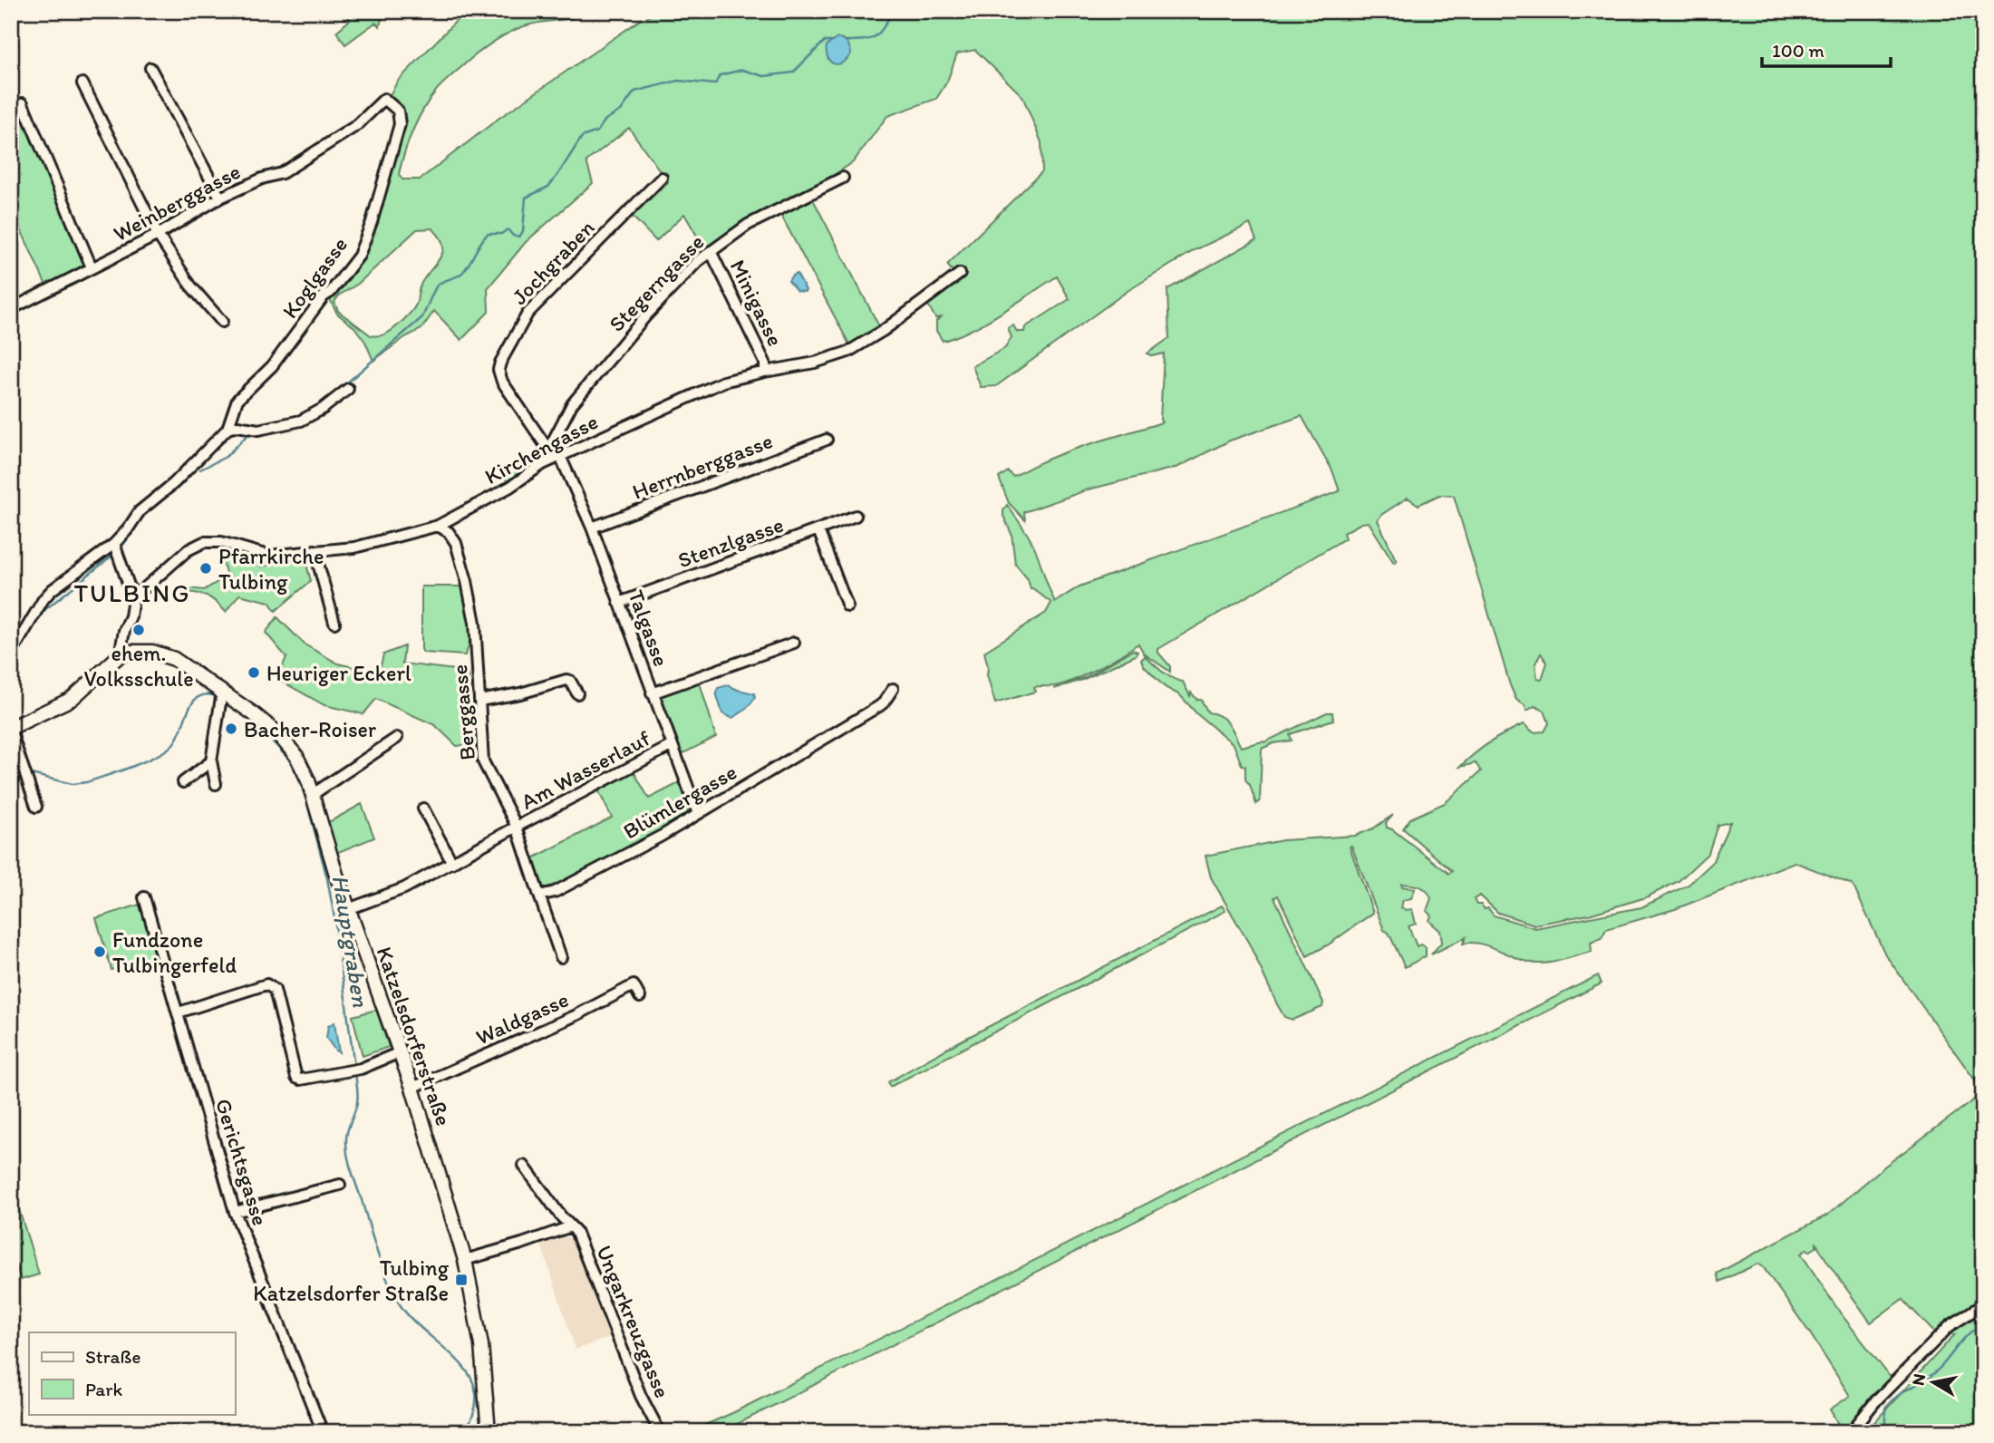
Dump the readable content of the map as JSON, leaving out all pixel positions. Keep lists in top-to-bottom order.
{
  "streets": {
    "street": [
      "Weinberggasse",
      "Jochgraben",
      "Koglgasse",
      "Stegerngasse",
      "Minigasse",
      "Kirchengasse",
      "Herrnberggasse",
      "Stenzlgasse",
      "Talgasse",
      "Berggasse",
      "Am Wasserlauf",
      "Blümlergasse",
      "Waldgasse",
      "Katzelsdorferstraße",
      "Gerichtsgasse",
      "Ungarkreuzgasse"
    ]
  },
  "crossings": [
    ["Weinberggasse", "Koglgasse"],
    ["Jochgraben", "Stegerngasse"],
    ["Stegerngasse", "Minigasse"],
    ["Stegerngasse", "Kirchengasse"],
    ["Minigasse", "Kirchengasse"],
    ["Kirchengasse", "Talgasse"],
    ["Kirchengasse", "Berggasse"],
    ["Herrnberggasse", "Talgasse"],
    ["Stenzlgasse", "Talgasse"],
    ["Talgasse", "Am Wasserlauf"],
    ["Talgasse", "Blümlergasse"],
    ["Berggasse", "Am Wasserlauf"],
    ["Waldgasse", "Katzelsdorferstraße"]
  ],
  "districts": ["TULBING"],
  "water": ["Hauptgraben"],
  "places": {
    "other": [
      "Pfarrkirche Tulbing",
      "ehem. Volksschule",
      "Heuriger Eckerl",
      "Bacher-Roiser",
      "Fundzone Tulbingerfeld"
    ],
    "transit": ["Tulbing Katzelsdorfer Straße"]
  },
  "legend": ["Straße", "Park"],
  "scale_bar": "100 m",
  "north": "left"
}
